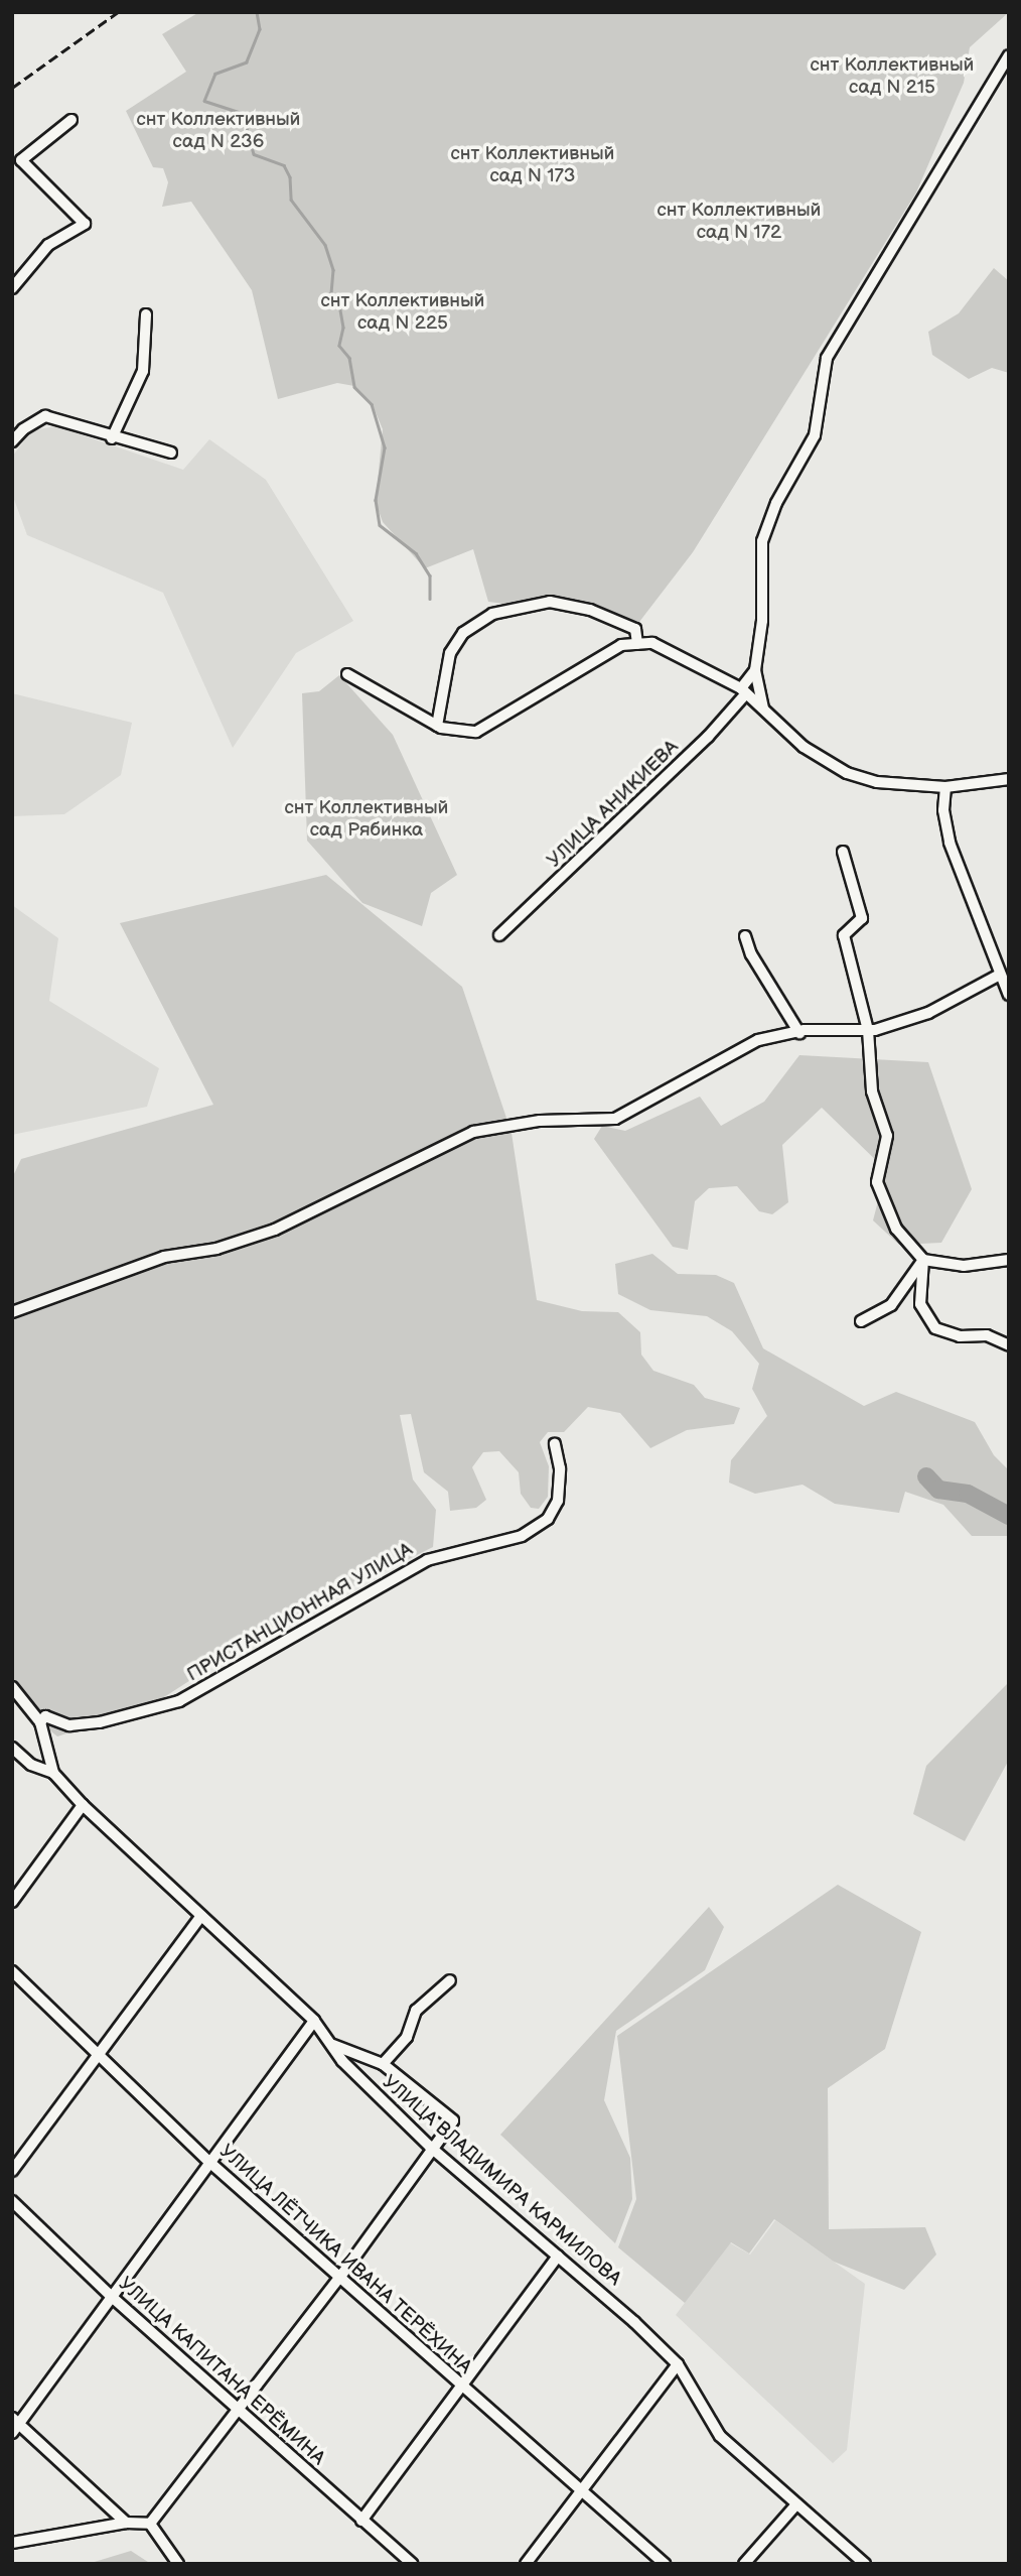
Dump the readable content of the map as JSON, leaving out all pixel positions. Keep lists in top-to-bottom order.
{
  "streets": {
    "street": [
      "УЛИЦА АНИКИЕВА",
      "ПРИСТАНЦИОННАЯ УЛИЦА",
      "УЛИЦА ВЛАДИМИРА КАРМИЛОВА",
      "УЛИЦА ЛЁТЧИКА ИВАНА ТЕРЁХИНА",
      "УЛИЦА КАПИТАНА ЕРЁМИНА"
    ]
  },
  "parks": [
    "снт Коллективный сад N 215",
    "снт Коллективный сад N 236",
    "снт Коллективный сад N 173",
    "снт Коллективный сад N 172",
    "снт Коллективный сад N 225",
    "снт Коллективный сад Рябинка"
  ]
}
